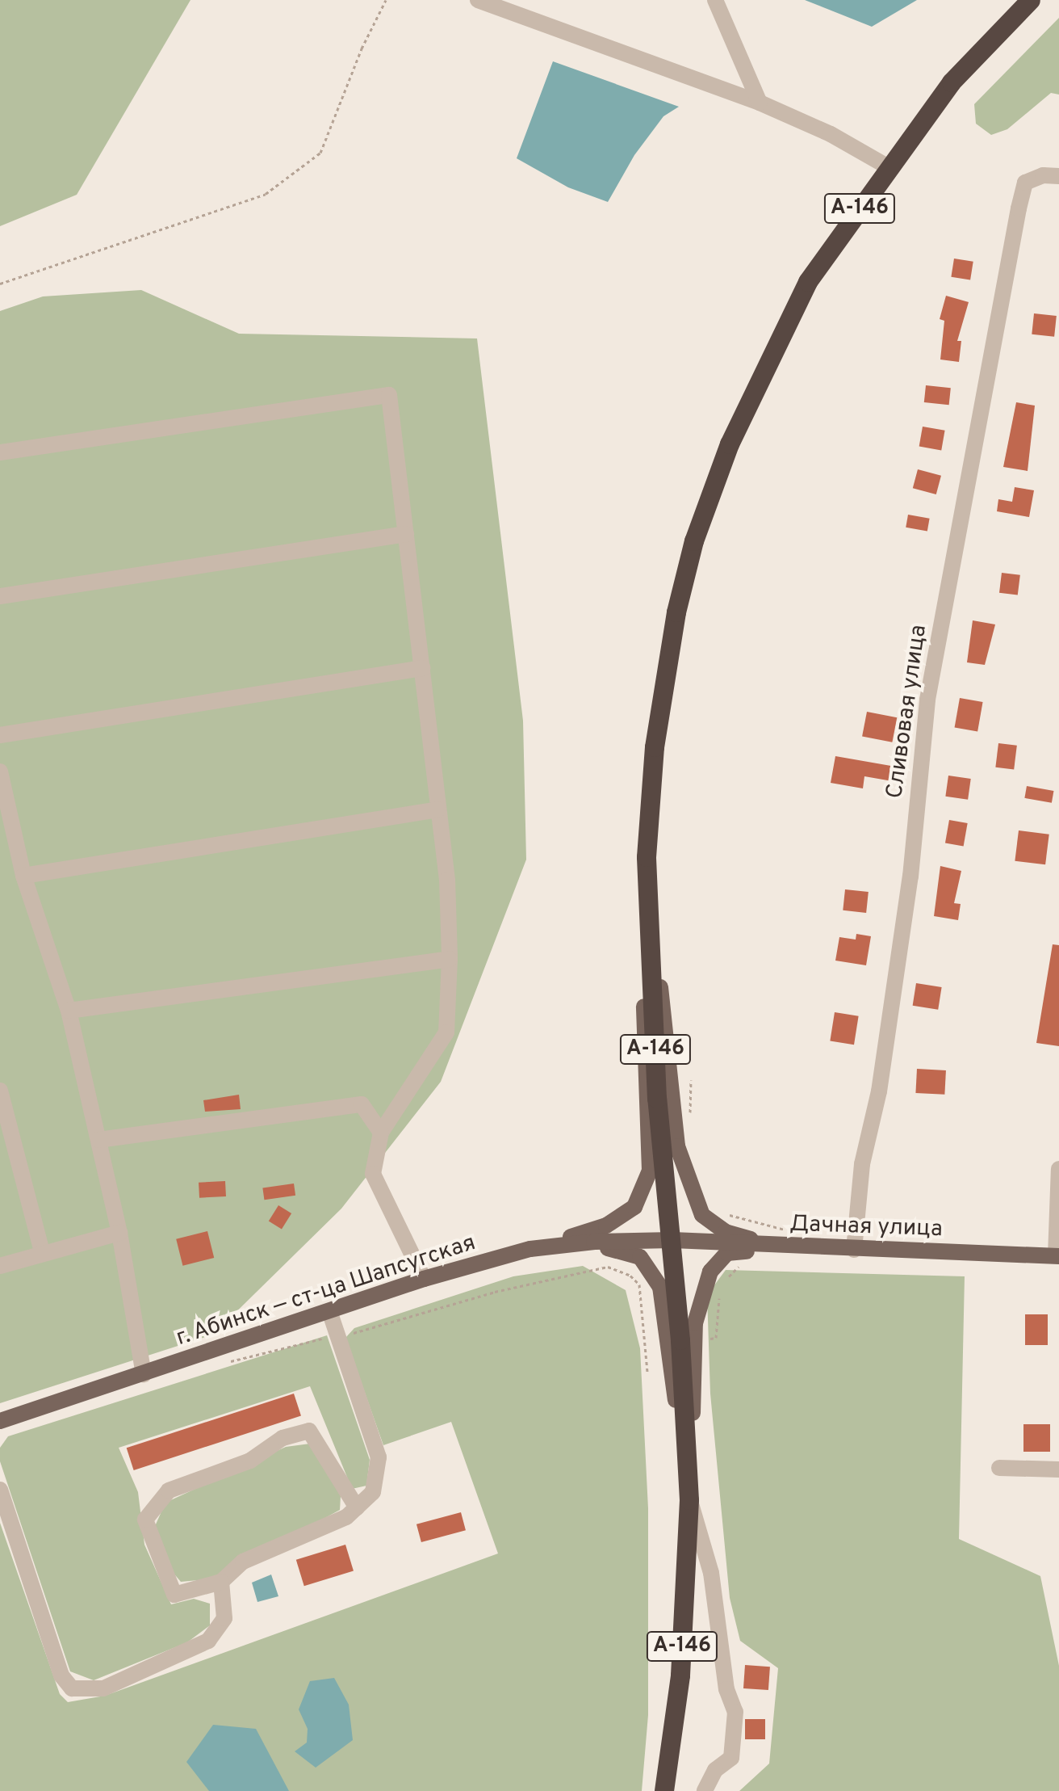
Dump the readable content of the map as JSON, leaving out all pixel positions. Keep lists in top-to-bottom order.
{
  "streets": {
    "highway": ["А-146"],
    "main road": ["Дачная улица", "г. Абинск — ст-ца Шапсугская"],
    "street": ["Сливовая улица"]
  },
  "crossings": [
    ["А-146", "Дачная улица"],
    ["А-146", "г. Абинск — ст-ца Шапсугская"],
    ["Сливовая улица", "Дачная улица"],
    ["Дачная улица", "г. Абинск — ст-ца Шапсугская"]
  ]
}
